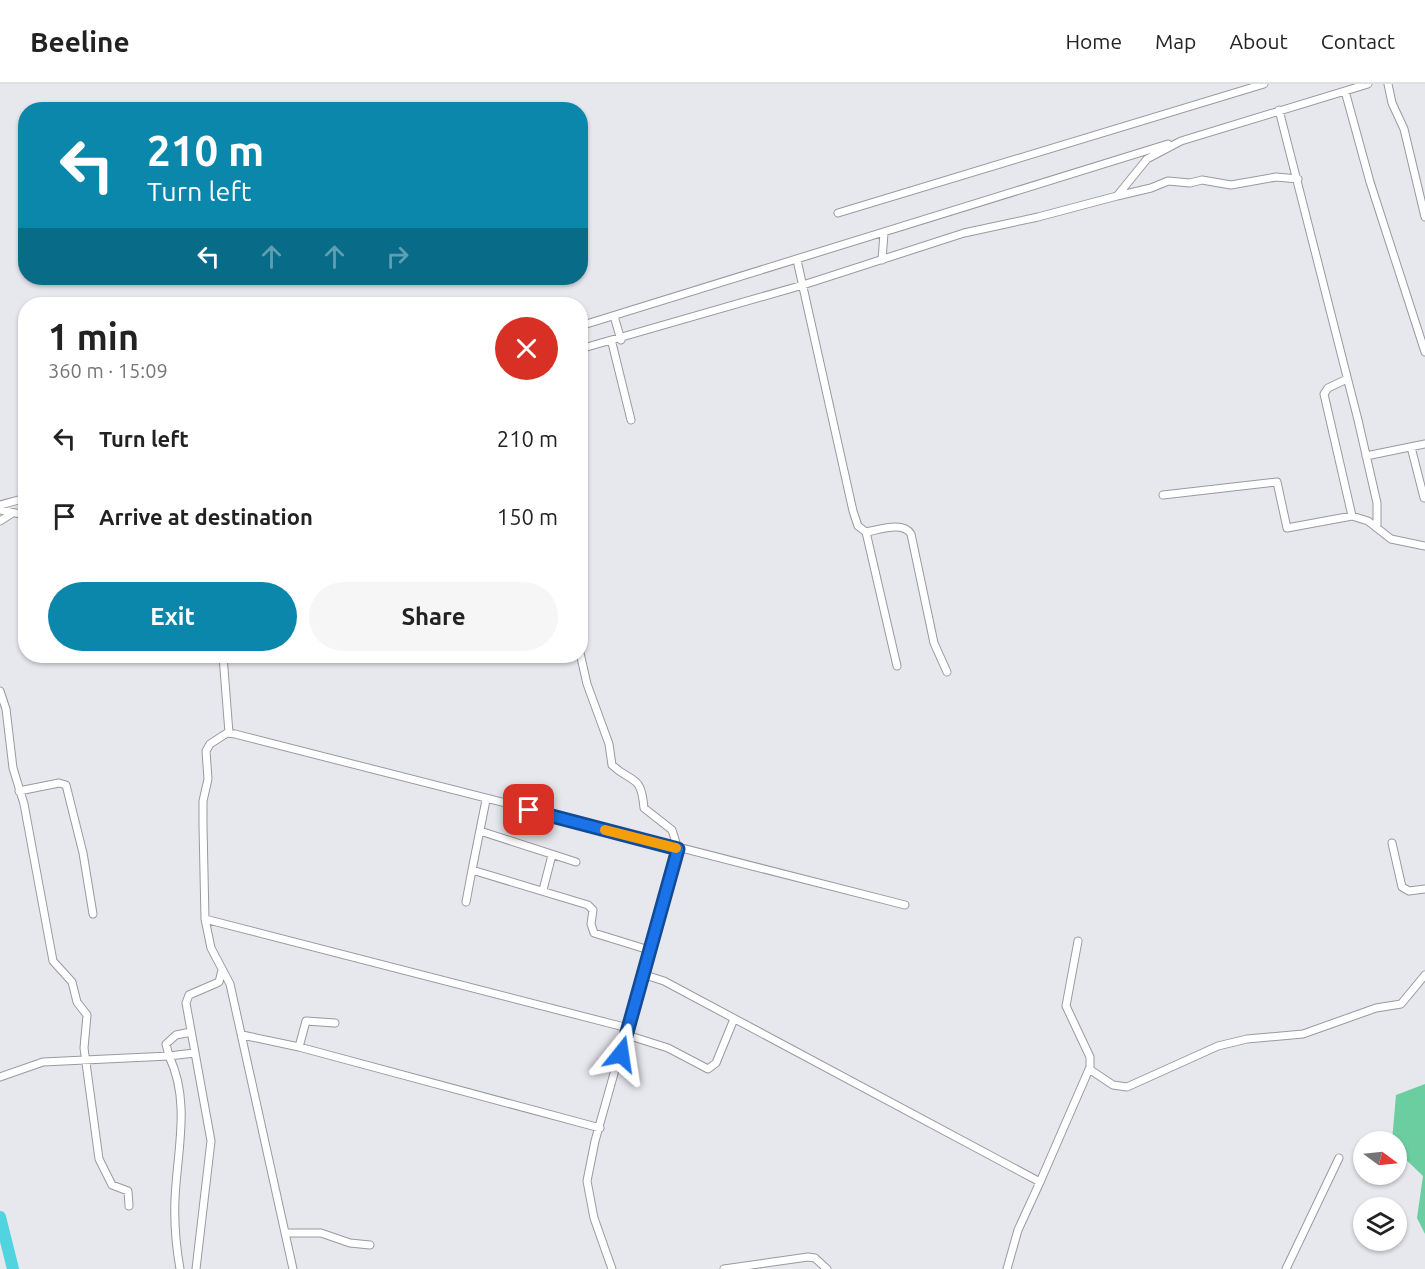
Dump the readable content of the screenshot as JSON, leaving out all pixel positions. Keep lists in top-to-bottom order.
{
  "north": "right",
  "page": {
    "header": "Beeline",
    "nav": [
      "Home",
      "Map",
      "About",
      "Contact"
    ],
    "turn": ["210 m", "Turn left"],
    "heading": ["1 min", "360 m · 15:09"],
    "list": [
      {
        "name": "Turn left",
        "value": "210 m"
      },
      {
        "name": "Arrive at destination",
        "value": "150 m"
      }
    ],
    "buttons": ["Exit", "Share"]
  }
}
